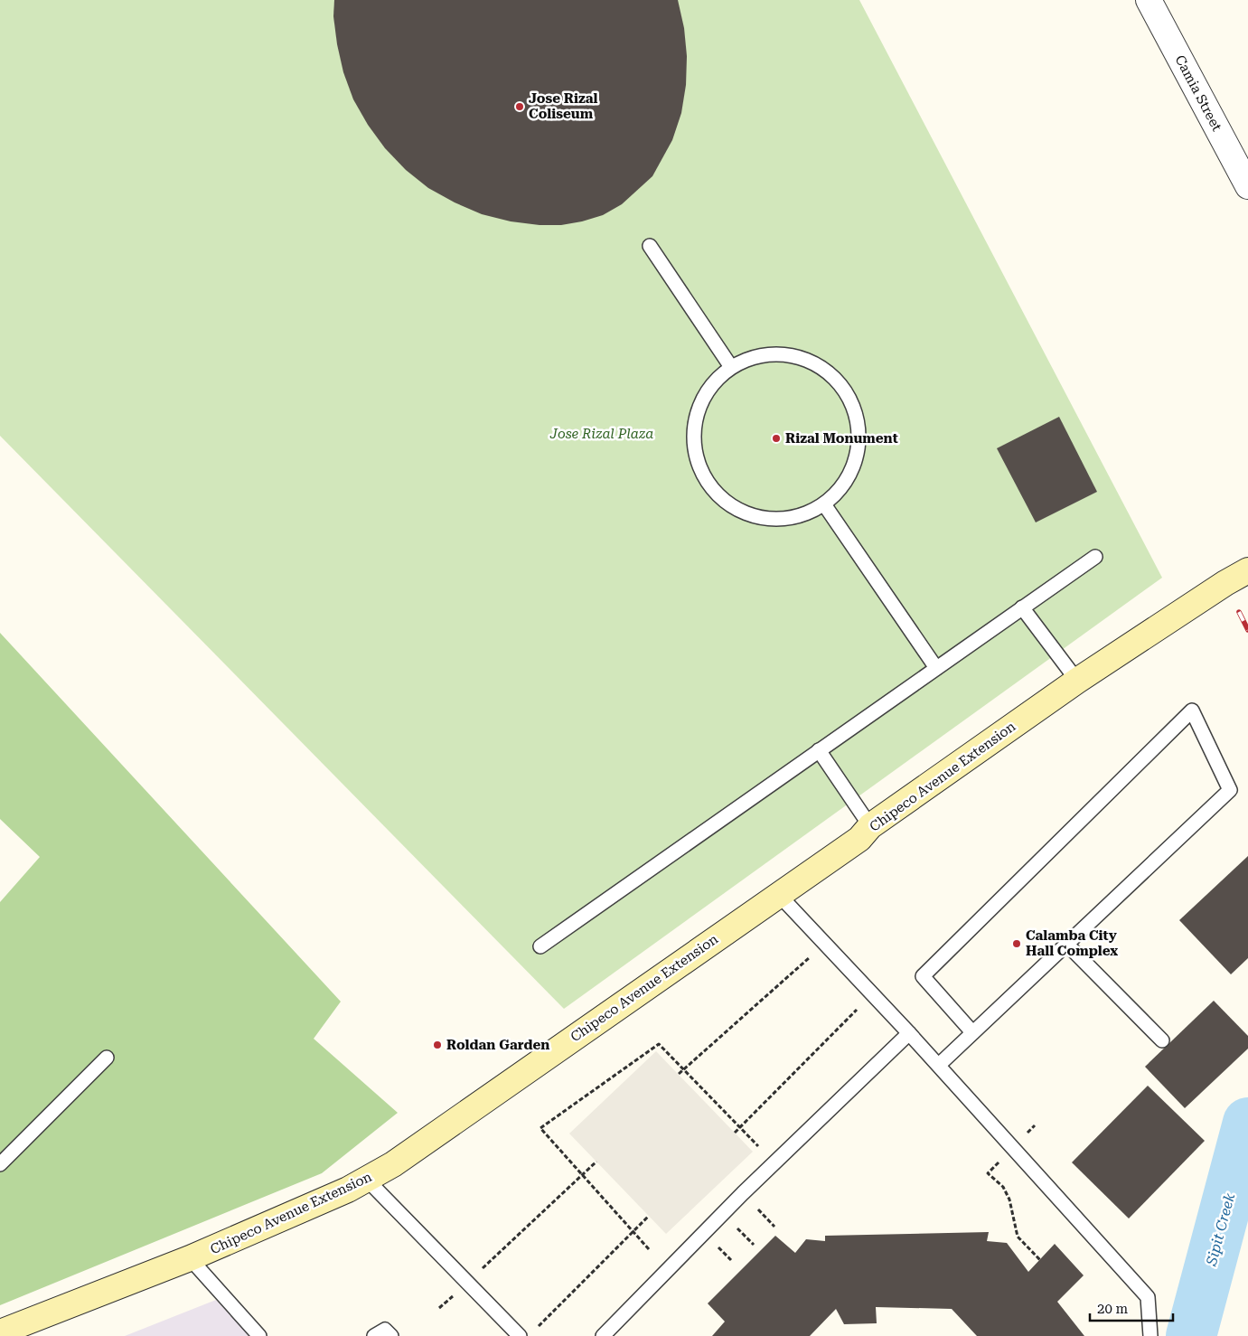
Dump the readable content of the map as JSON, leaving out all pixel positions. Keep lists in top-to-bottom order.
{
  "streets": {
    "main road": ["Chipeco Avenue Extension"],
    "street": ["Camia Street"]
  },
  "water": ["Sipit Creek"],
  "parks": ["Jose Rizal Plaza"],
  "places": [
    "Jose Rizal Coliseum",
    "Rizal Monument",
    "Calamba City Hall Complex",
    "Roldan Garden"
  ],
  "scale_bar": "20 m"
}
